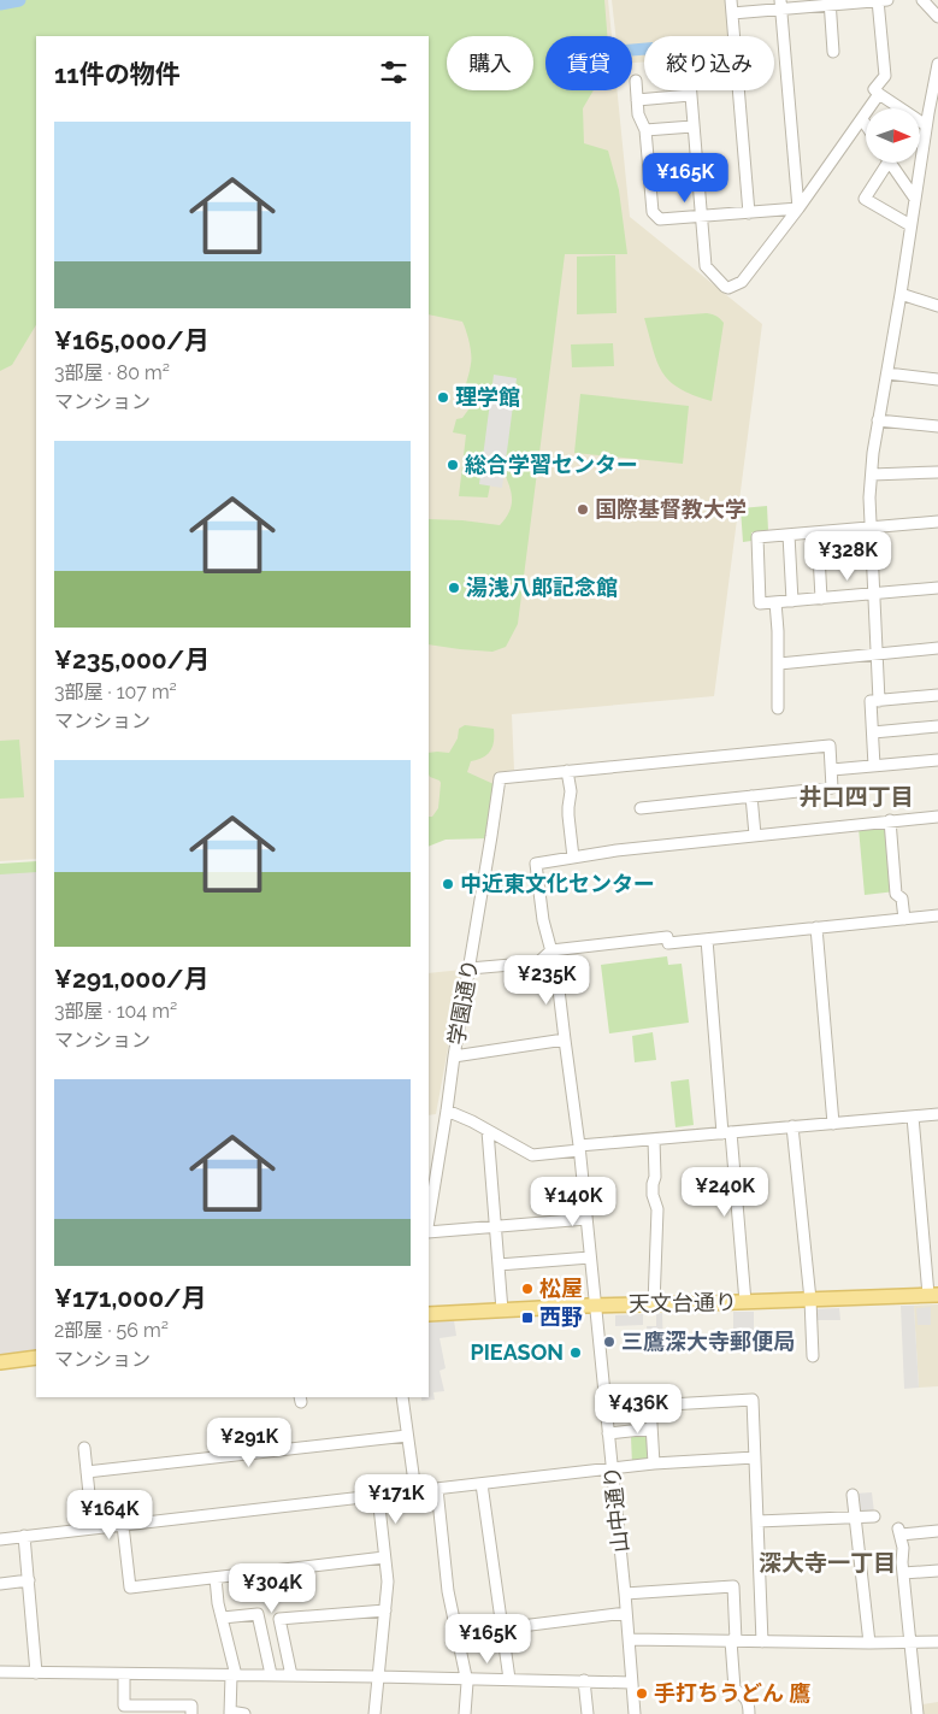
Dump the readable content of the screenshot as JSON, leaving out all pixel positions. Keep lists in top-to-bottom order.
{
  "streets": {
    "main road": ["天文台通り"],
    "street": ["学園通り", "山中通り"]
  },
  "crossings": [
    ["天文台通り", "山中通り"]
  ],
  "districts": ["井口四丁目", "深大寺一丁目"],
  "places": {
    "other": [
      "理学館",
      "総合学習センター",
      "国際基督教大学",
      "湯浅八郎記念館",
      "中近東文化センター",
      "松屋",
      "三鷹深大寺郵便局",
      "PIEASON",
      "手打ちうどん 鷹"
    ],
    "transit": ["西野"]
  },
  "north": "right",
  "page": {
    "chip": ["購入", "賃貸", "絞り込み"],
    "heading": "11件の物件",
    "list": [
      {
        "name": "¥165,000/月",
        "note": "3部屋 · 80 m² · マンション"
      },
      {
        "name": "¥235,000/月",
        "note": "3部屋 · 107 m² · マンション"
      },
      {
        "name": "¥291,000/月",
        "note": "3部屋 · 104 m² · マンション"
      },
      {
        "name": "¥171,000/月",
        "note": "2部屋 · 56 m² · マンション"
      }
    ],
    "price": [
      "¥165K",
      "¥328K",
      "¥235K",
      "¥240K",
      "¥140K",
      "¥436K",
      "¥291K",
      "¥171K",
      "¥164K",
      "¥304K",
      "¥165K"
    ]
  }
}
